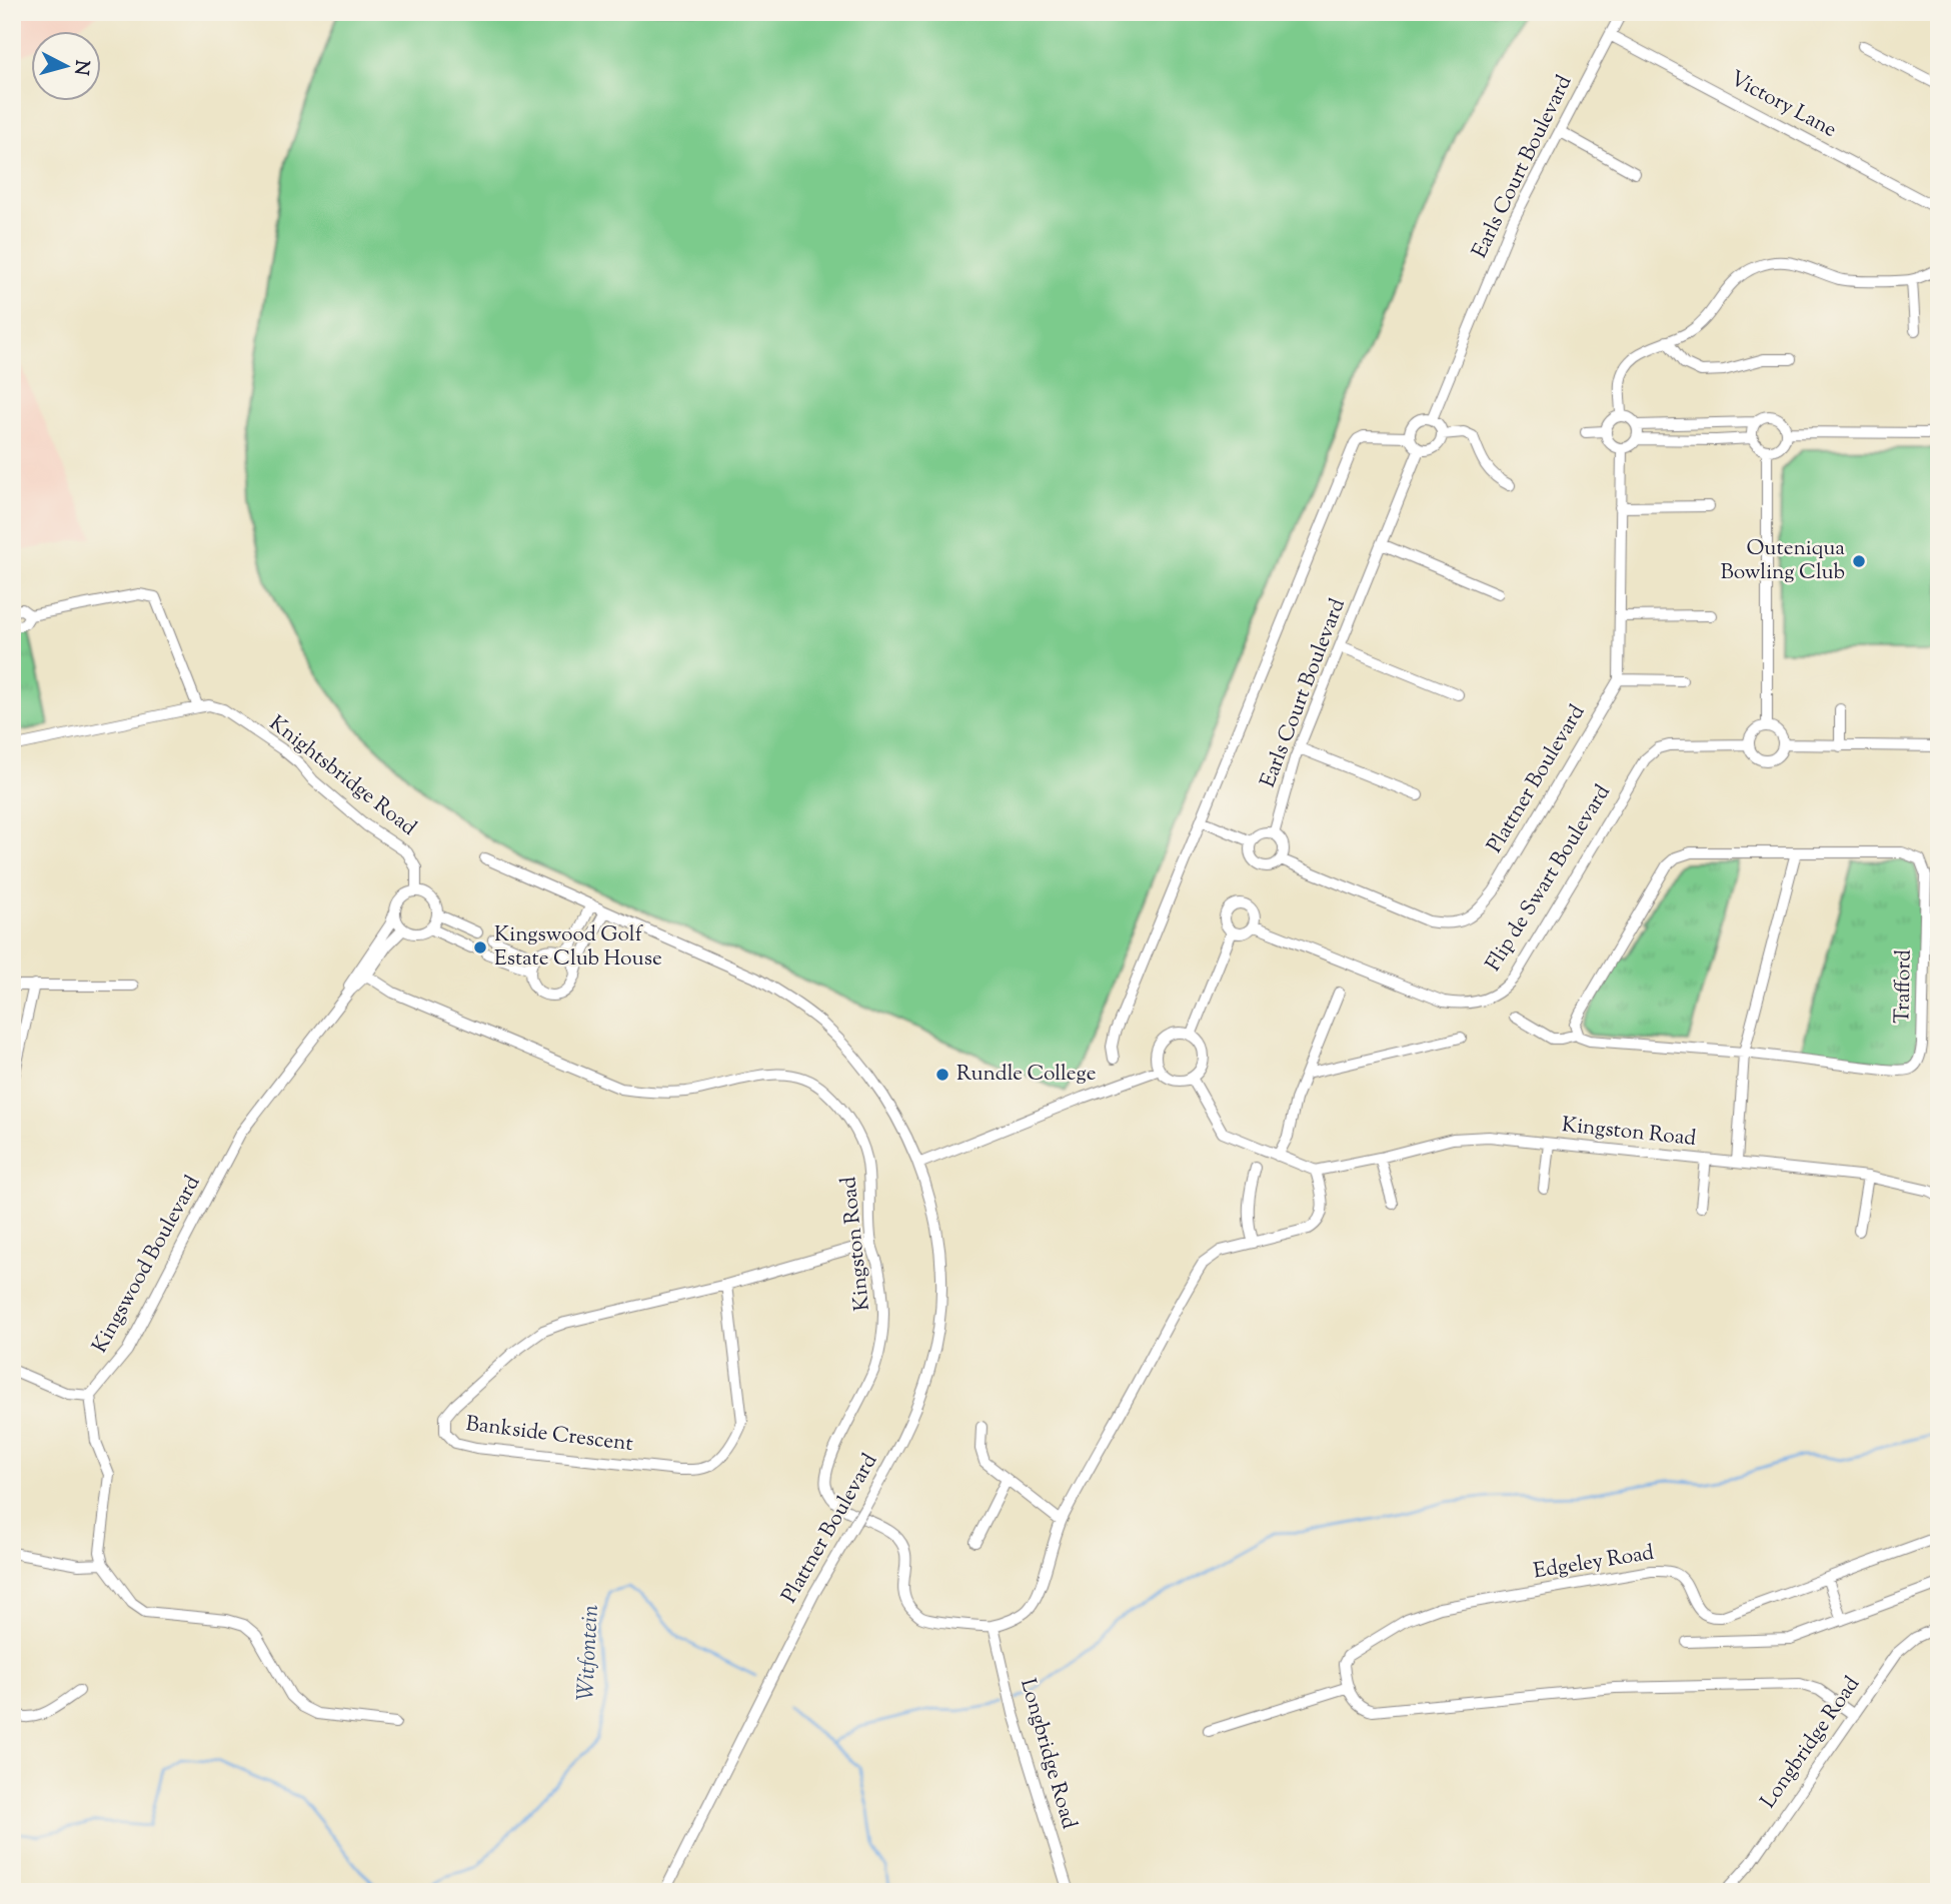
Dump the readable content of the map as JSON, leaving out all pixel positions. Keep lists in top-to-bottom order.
{
  "streets": {
    "street": [
      "Victory Lane",
      "Earls Court Boulevard",
      "Knightsbridge Road",
      "Plattner Boulevard",
      "Flip de Swart Boulevard",
      "Trafford",
      "Kingston Road",
      "Kingswood Boulevard",
      "Bankside Crescent",
      "Edgeley Road",
      "Longbridge Road"
    ]
  },
  "crossings": [
    ["Victory Lane", "Earls Court Boulevard"],
    ["Earls Court Boulevard", "Plattner Boulevard"],
    ["Knightsbridge Road", "Kingswood Boulevard"],
    ["Kingston Road", "Kingswood Boulevard"],
    ["Kingston Road", "Bankside Crescent"],
    ["Kingston Road", "Longbridge Road"]
  ],
  "water": ["Witfontein"],
  "places": ["Outeniqua Bowling Club", "Kingswood Golf Estate Club House", "Rundle College"],
  "north": "right"
}
